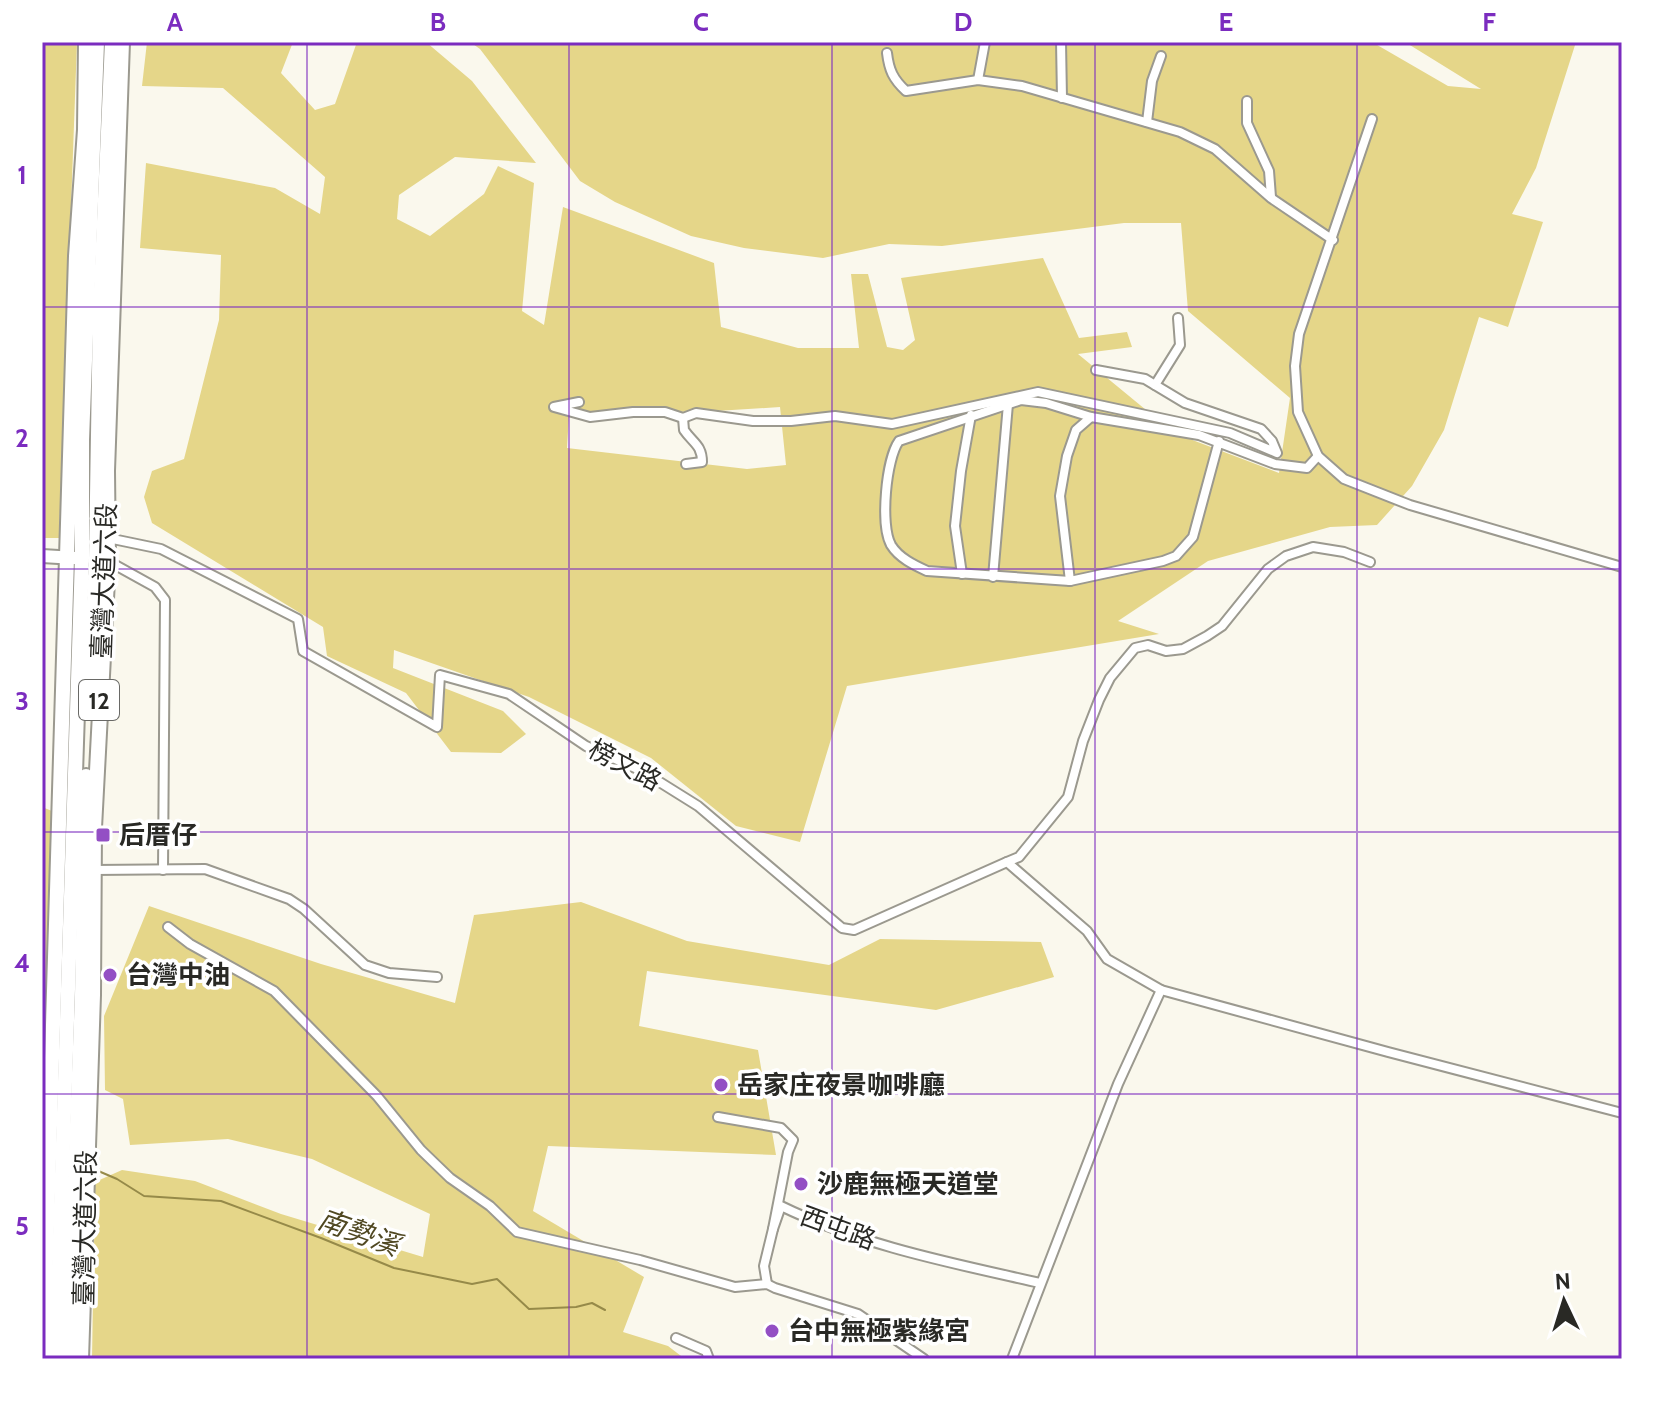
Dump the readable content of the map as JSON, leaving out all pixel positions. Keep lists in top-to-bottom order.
{
  "streets": {
    "main road": ["臺灣大道六段", "12"],
    "street": ["榜文路", "西屯路"]
  },
  "crossings": [
    ["臺灣大道六段", "榜文路"]
  ],
  "water": ["南勢溪"],
  "places": {
    "transit": ["后厝仔"],
    "other": [
      "台灣中油",
      "岳家庄夜景咖啡廳",
      "沙鹿無極天道堂",
      "台中無極紫緣宮"
    ]
  },
  "north": "top",
  "grid": {
    "columns": [
      "A",
      "B",
      "C",
      "D",
      "E",
      "F"
    ],
    "rows": [
      "1",
      "2",
      "3",
      "4",
      "5"
    ]
  }
}
